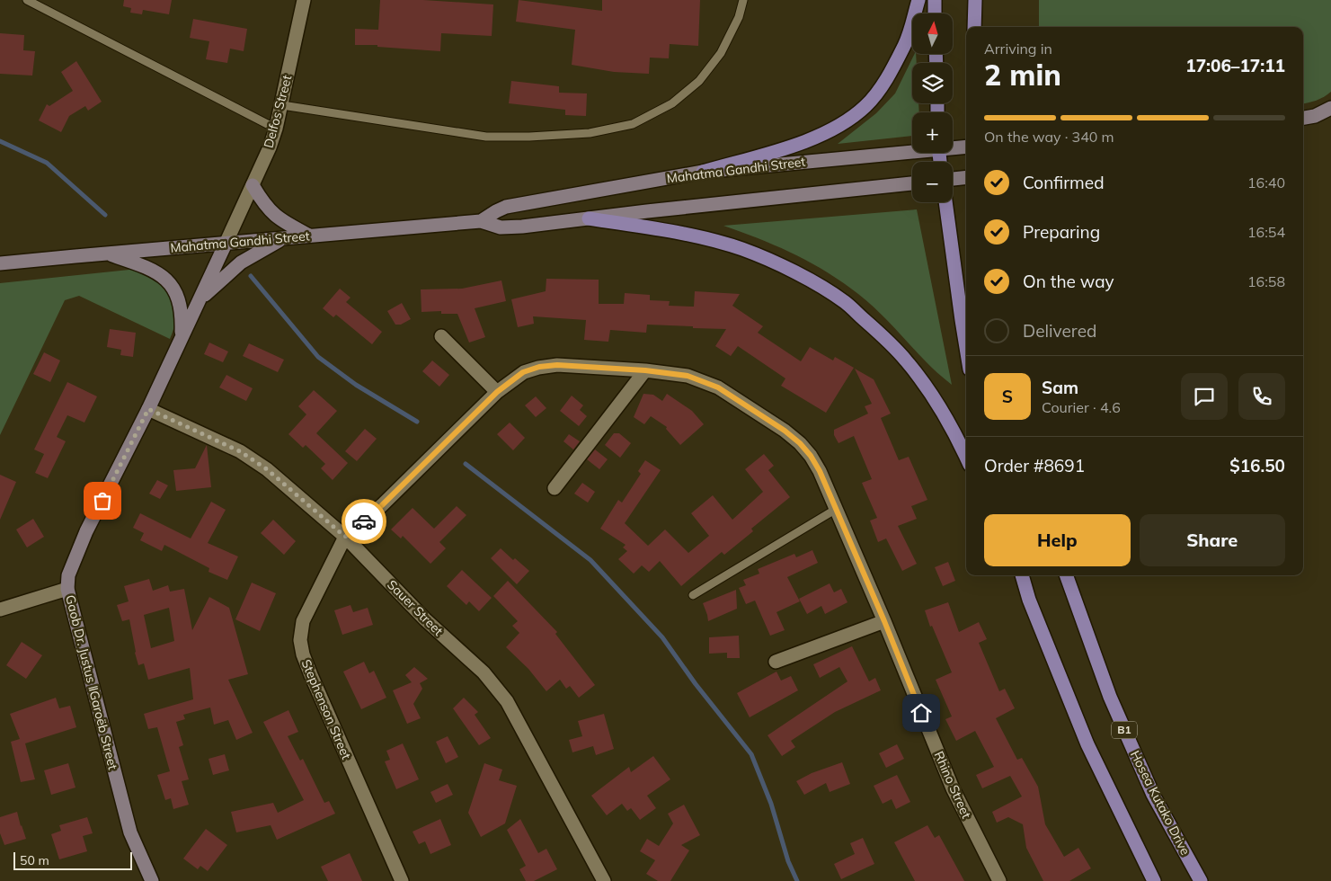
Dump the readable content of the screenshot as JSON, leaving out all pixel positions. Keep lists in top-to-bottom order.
{
  "streets": {
    "main road": ["B1", "Hosea Kutako Drive"],
    "street": [
      "Delfos Street",
      "Mahatma Gandhi Street",
      "Sauer Street",
      "Gaob Dr. Justus ǁGaroëb Street",
      "Stephenson Street",
      "Rhino Street"
    ]
  },
  "crossings": [
    ["Delfos Street", "Mahatma Gandhi Street"],
    ["Delfos Street", "Gaob Dr. Justus ǁGaroëb Street"],
    ["Mahatma Gandhi Street", "Gaob Dr. Justus ǁGaroëb Street"],
    ["Sauer Street", "Gaob Dr. Justus ǁGaroëb Street"],
    ["Sauer Street", "Stephenson Street"],
    ["Sauer Street", "Rhino Street"],
    ["Stephenson Street", "Rhino Street"]
  ],
  "scale_bar": "50 m",
  "north": "top",
  "page": {
    "map_buttons": ["+", "−"],
    "heading": ["2 min", "Arriving in", "17:06–17:11"],
    "panel": [
      "Sam",
      "Courier · 4.6",
      "Order #8691",
      "$16.50"
    ],
    "bar": "On the way · 340 m",
    "list": [
      ["Confirmed", "16:40"],
      ["Preparing", "16:54"],
      ["On the way", "16:58"],
      "Delivered"
    ],
    "round": "S",
    "buttons": ["Help", "Share"],
    "scale": "50 m"
  }
}
